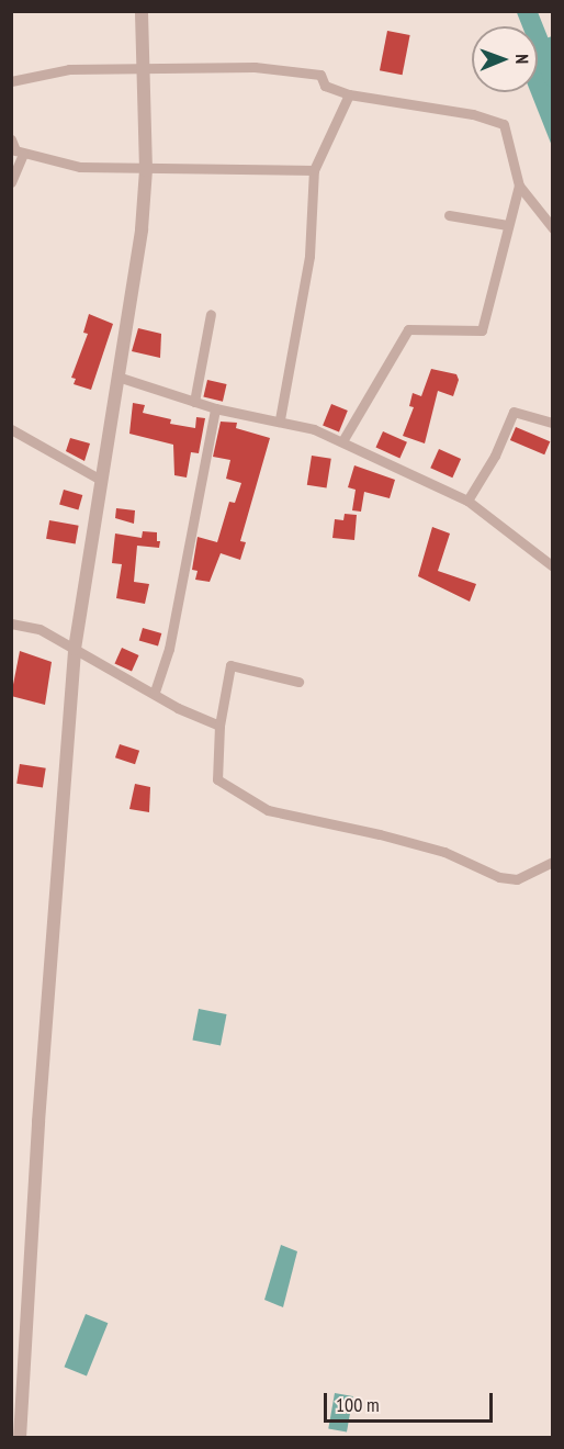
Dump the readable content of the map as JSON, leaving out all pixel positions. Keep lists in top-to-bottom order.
{
  "scale_bar": "100 m",
  "north": "right"
}
